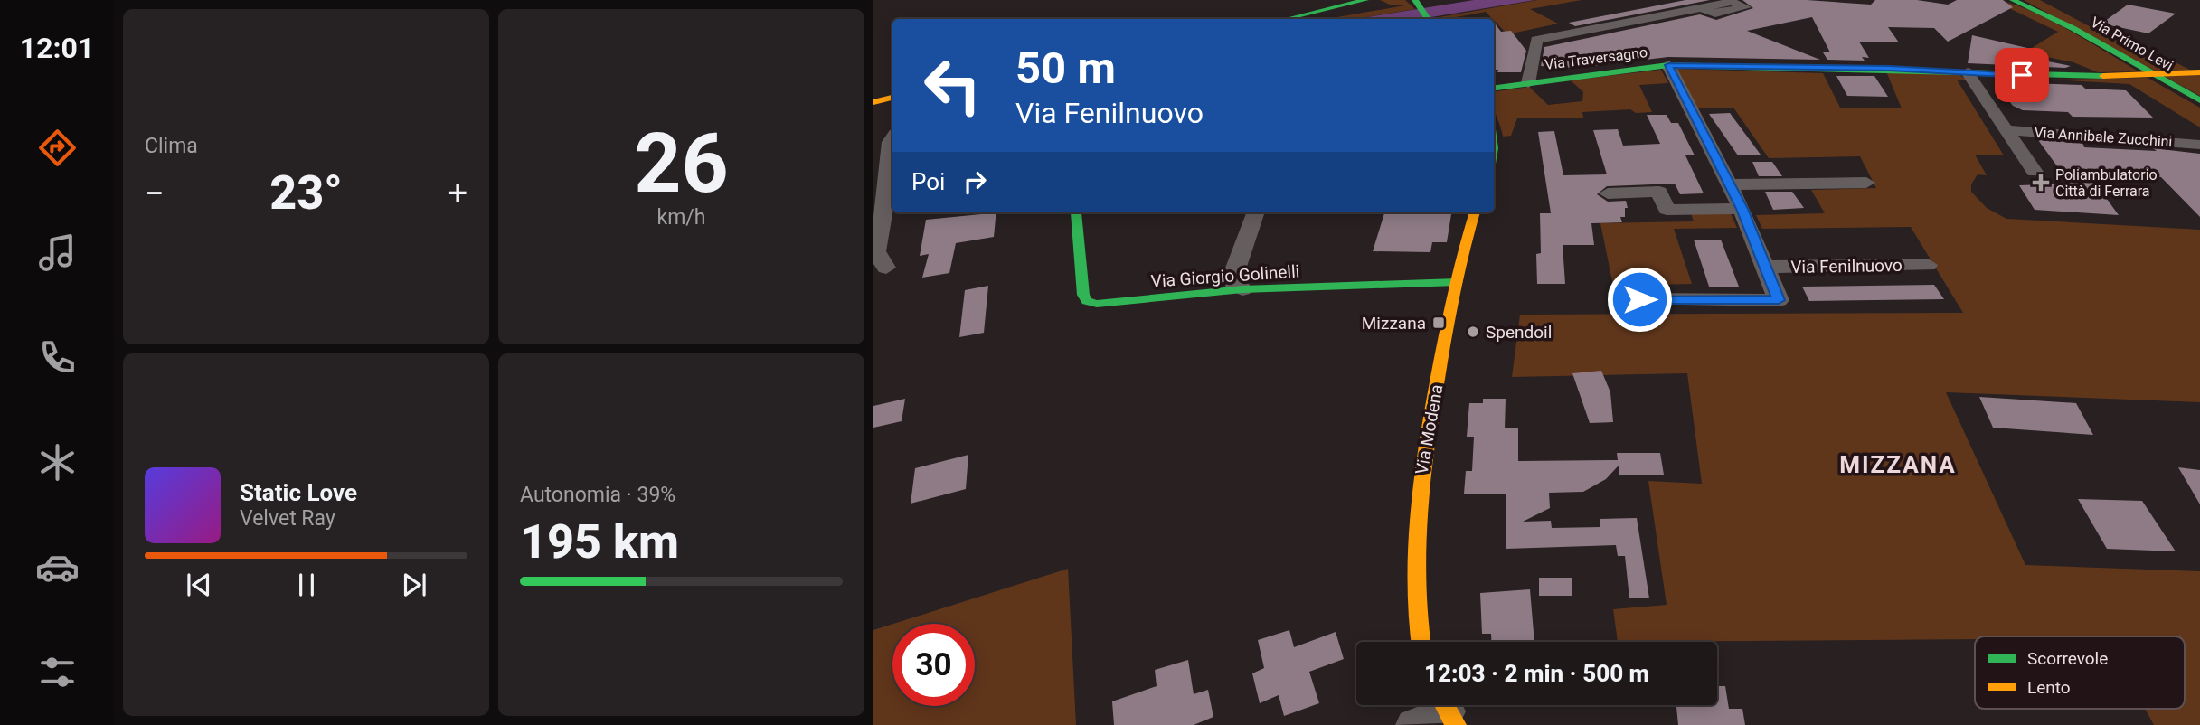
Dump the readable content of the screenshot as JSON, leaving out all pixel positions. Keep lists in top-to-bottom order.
{
  "streets": {
    "main road": [
      "Via Primo Levi",
      "Via Traversagno",
      "Via Giorgio Golinelli",
      "Via Modena"
    ],
    "street": ["Via Annibale Zucchini", "Via Fenilnuovo"]
  },
  "crossings": [
    ["Via Traversagno", "Via Annibale Zucchini"],
    ["Via Traversagno", "Via Fenilnuovo"],
    ["Via Giorgio Golinelli", "Via Modena"]
  ],
  "districts": ["MIZZANA"],
  "places": {
    "health": ["Poliambulatorio Città di Ferrara"],
    "transit": ["Mizzana"],
    "other": ["Spendoil"]
  },
  "legend": ["Scorrevole", "Lento"],
  "page": {
    "tabs": "12:01",
    "tile": [
      "Clima",
      ["26", "km/h"],
      ["Autonomia · 39%", "195 km"]
    ],
    "turn": ["50 m", "Via Fenilnuovo"],
    "then": "Poi",
    "heat": ["−", "23°", "+"],
    "song": ["Static Love", "Velvet Ray"],
    "limit": "30",
    "trip": "12:03 · 2 min · 500 m"
  }
}
